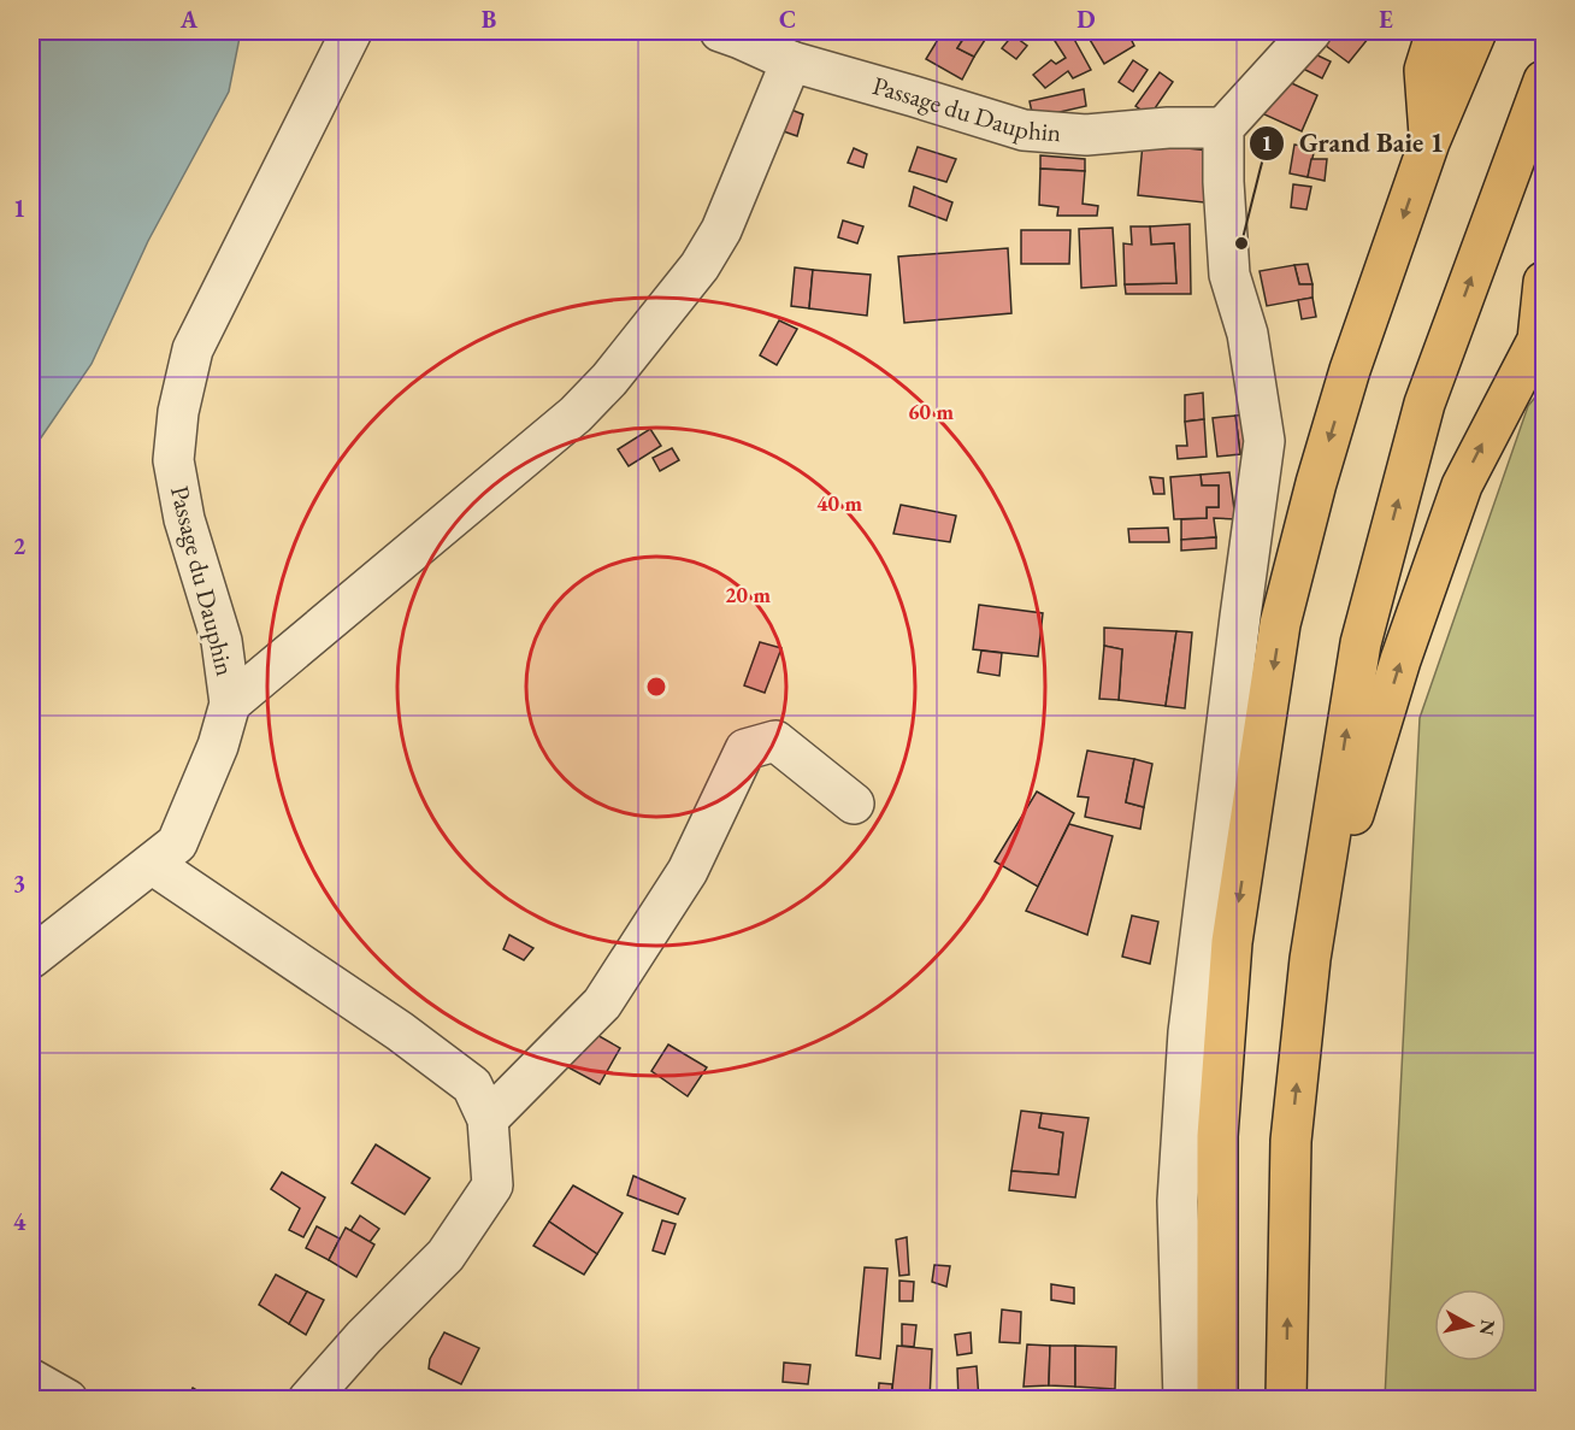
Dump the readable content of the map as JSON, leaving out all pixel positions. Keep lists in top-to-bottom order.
{
  "streets": {
    "street": ["Passage du Dauphin"]
  },
  "places": ["Grand Baie 1"],
  "north": "right",
  "grid": {
    "columns": [
      "A",
      "B",
      "C",
      "D",
      "E"
    ],
    "rows": [
      "1",
      "2",
      "3",
      "4"
    ]
  },
  "rings": ["60 m", "40 m", "20 m"]
}
